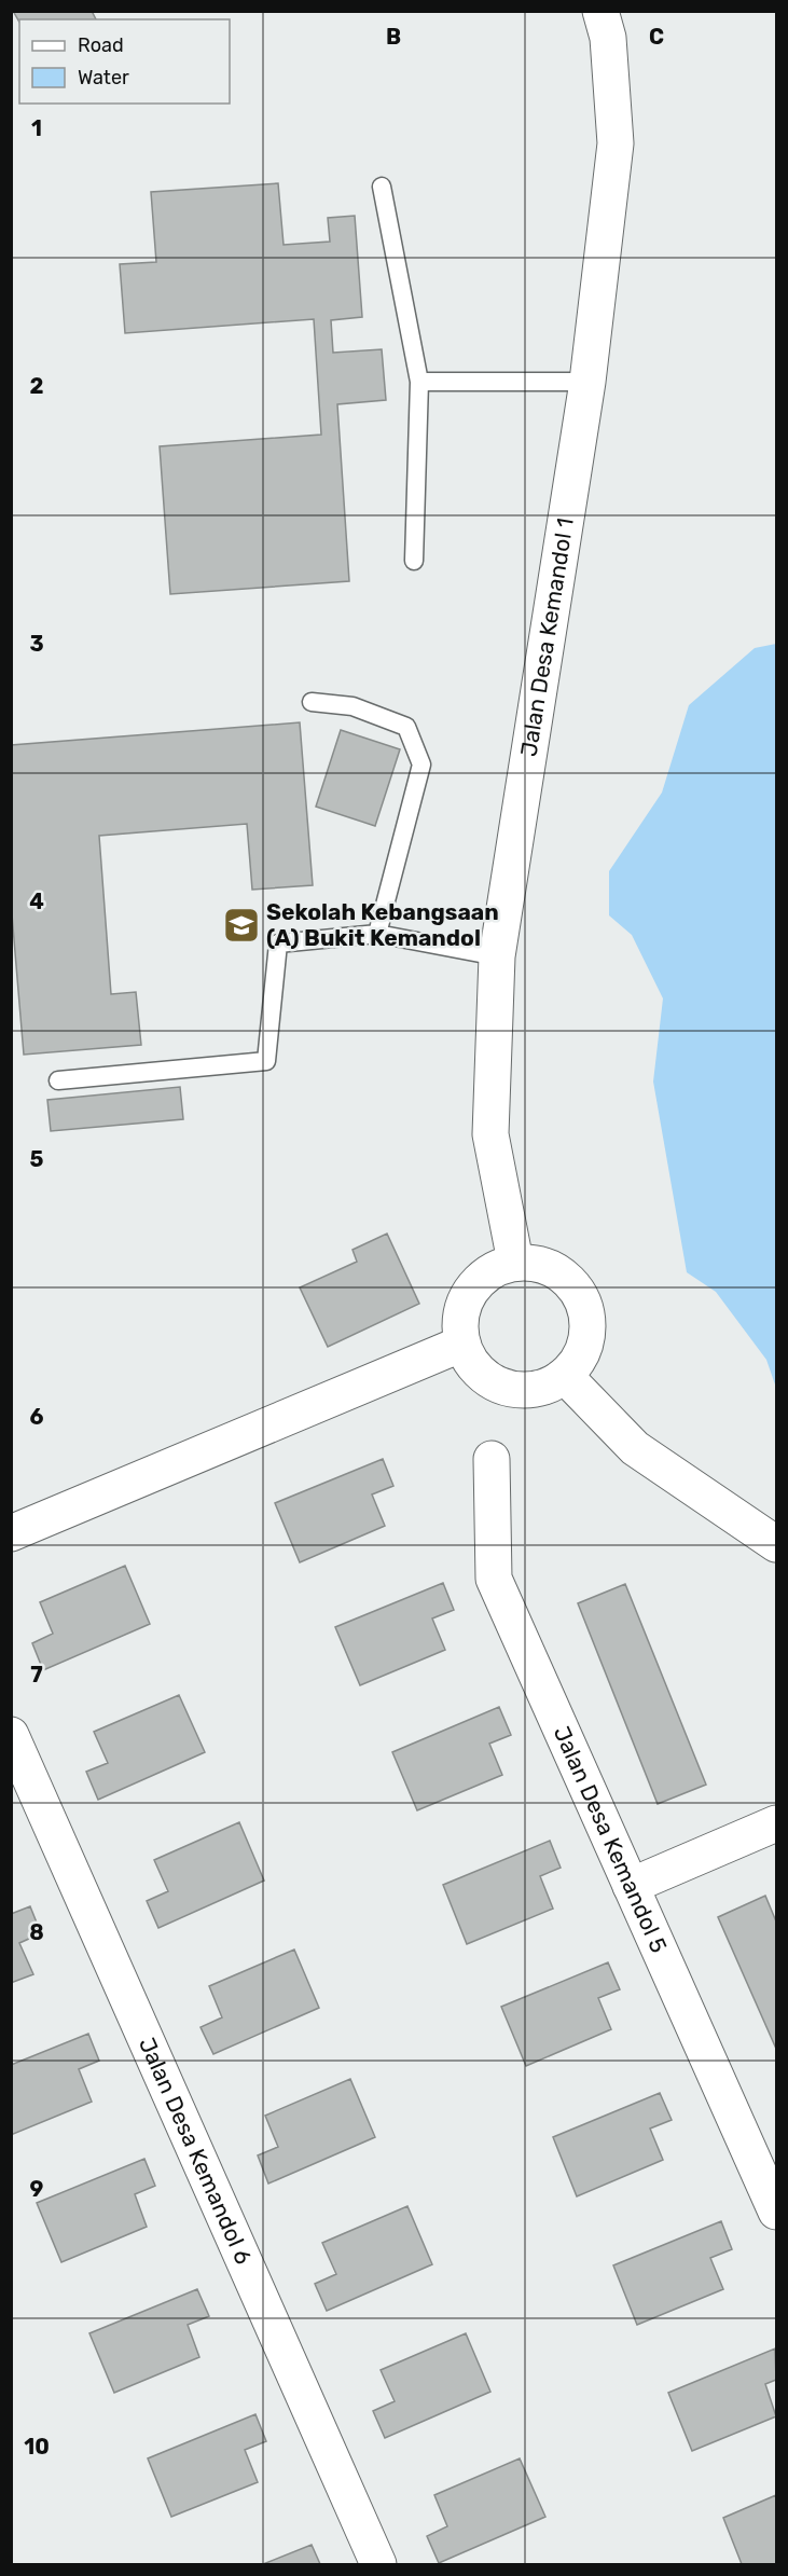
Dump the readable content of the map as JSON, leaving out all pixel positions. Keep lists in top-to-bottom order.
{
  "streets": {
    "street": ["Jalan Desa Kemandol 1", "Jalan Desa Kemandol 5", "Jalan Desa Kemandol 6"]
  },
  "places": {
    "school or university": ["Sekolah Kebangsaan (A) Bukit Kemandol"]
  },
  "legend": ["Road", "Water"],
  "grid": {
    "columns": ["B", "C"],
    "rows": [
      "1",
      "2",
      "3",
      "4",
      "5",
      "6",
      "7",
      "8",
      "9",
      "10"
    ]
  }
}
